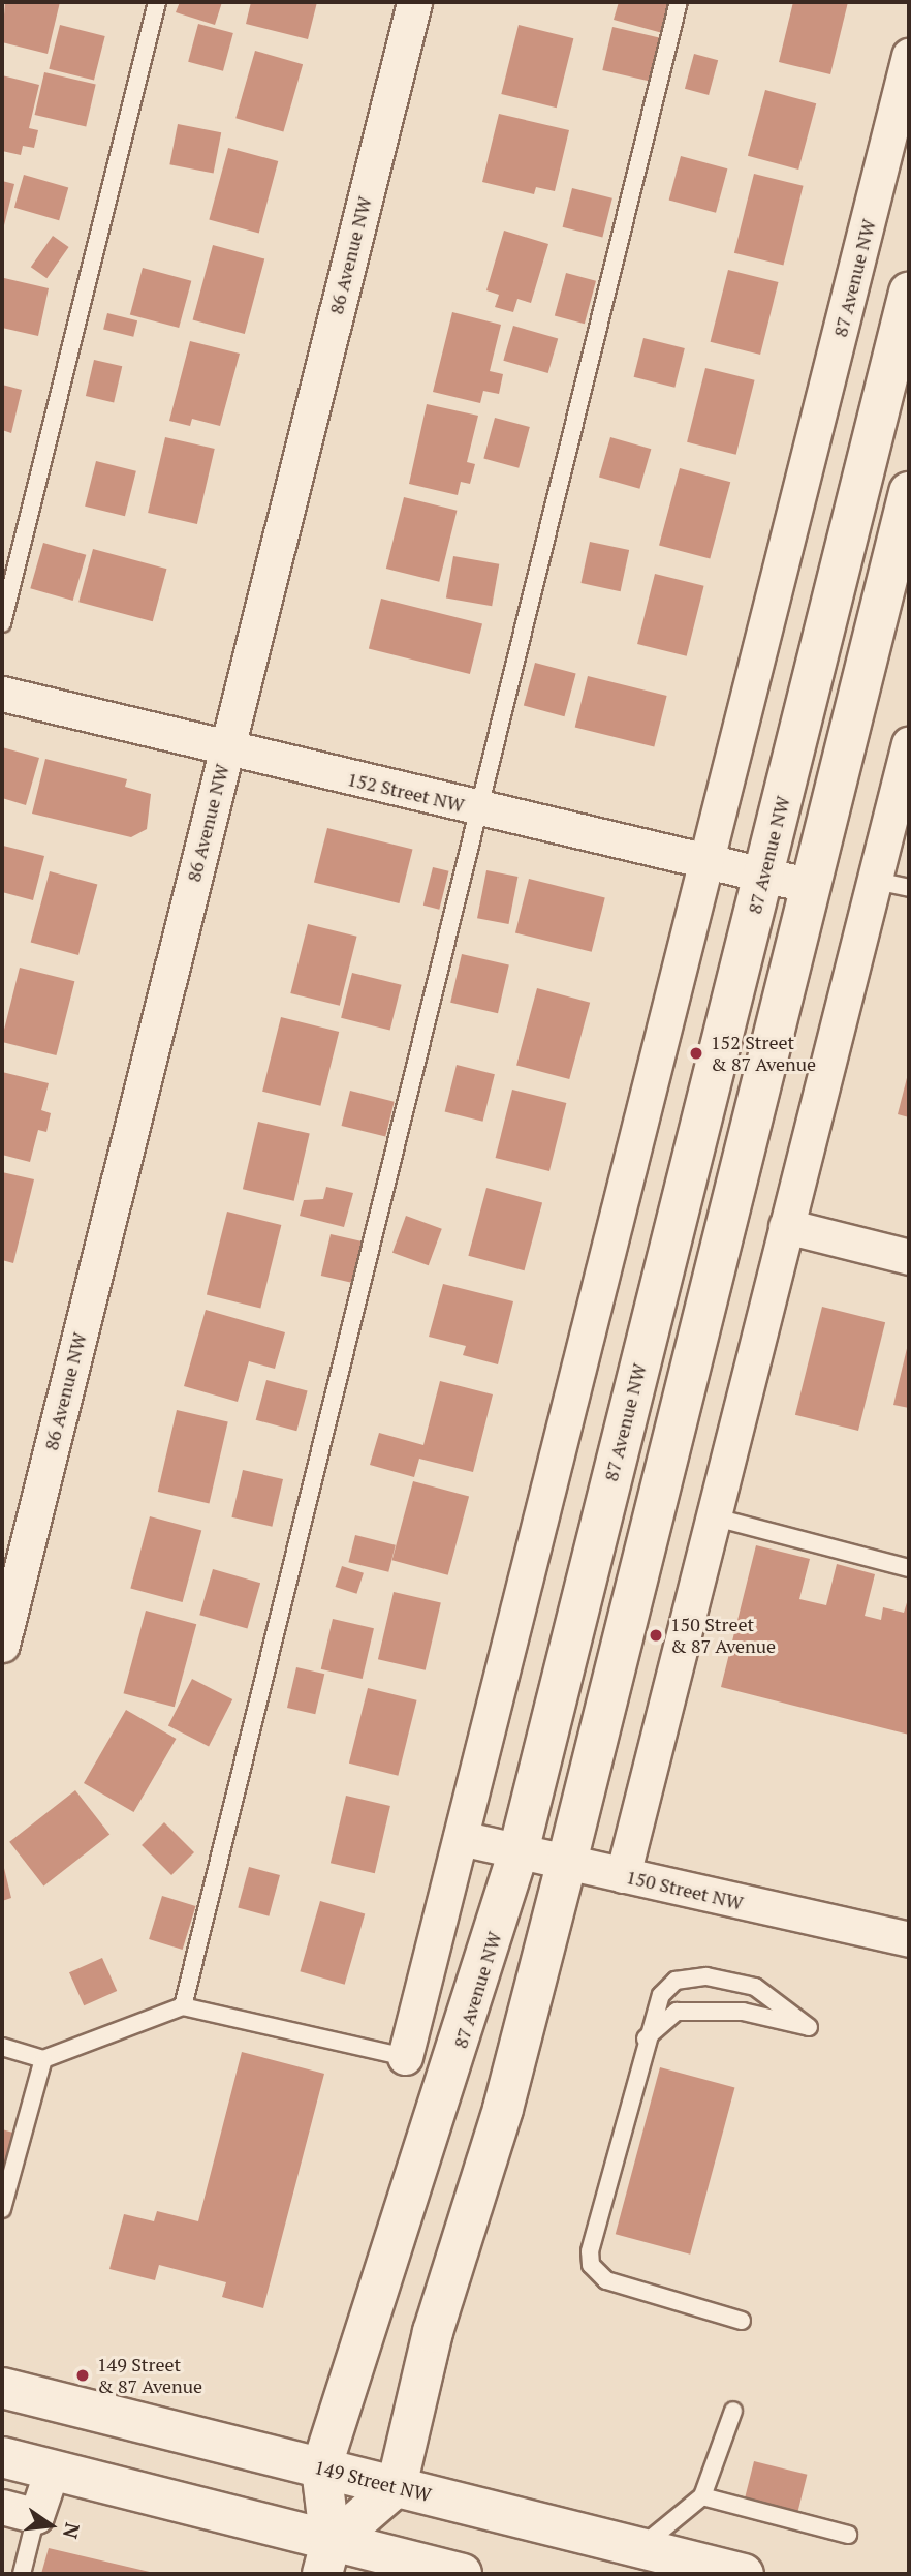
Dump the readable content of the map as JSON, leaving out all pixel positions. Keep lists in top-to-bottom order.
{
  "streets": {
    "main road": ["87 Avenue NW", "149 Street NW"],
    "street": ["86 Avenue NW", "152 Street NW", "150 Street NW"]
  },
  "crossings": [
    ["86 Avenue NW", "152 Street NW"],
    ["87 Avenue NW", "152 Street NW"],
    ["87 Avenue NW", "150 Street NW"],
    ["87 Avenue NW", "149 Street NW"]
  ],
  "places": ["152 Street & 87 Avenue", "150 Street & 87 Avenue", "149 Street & 87 Avenue"],
  "north": "right"
}
